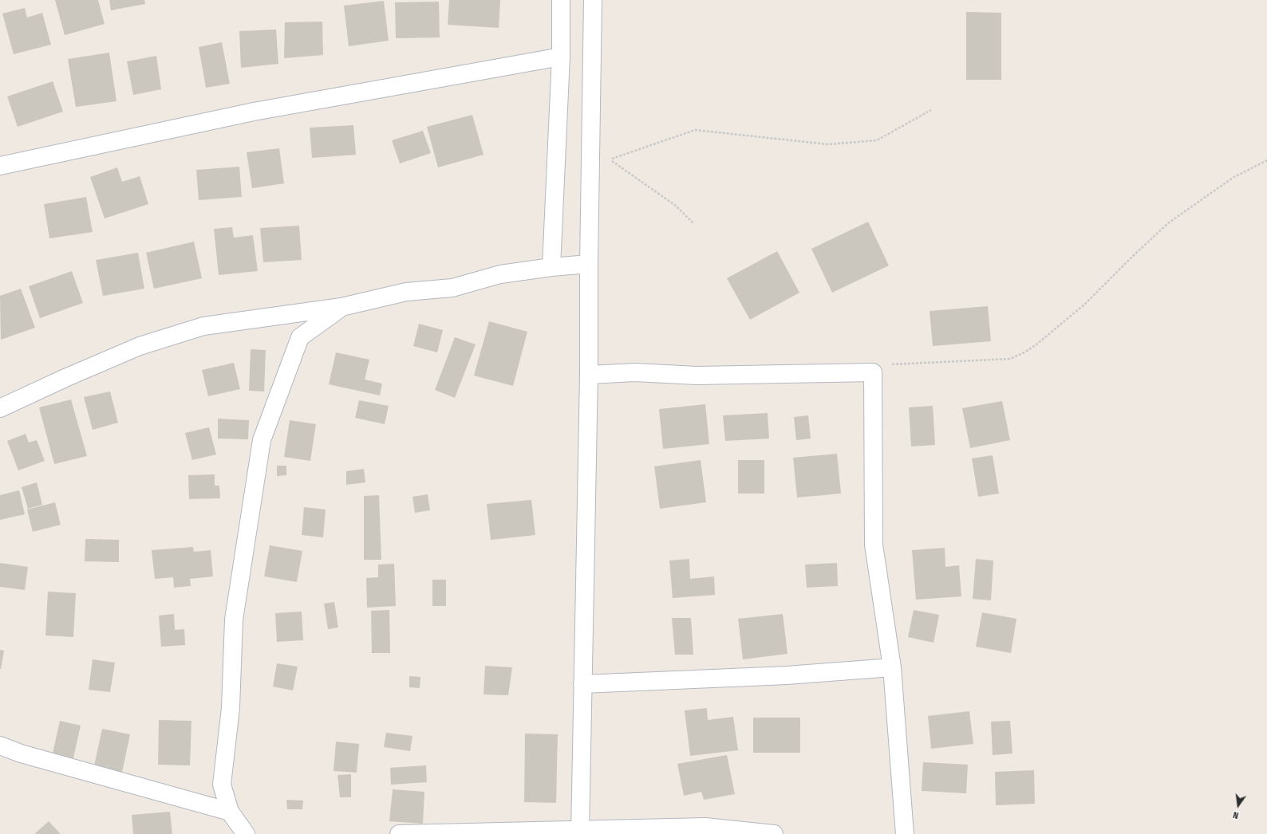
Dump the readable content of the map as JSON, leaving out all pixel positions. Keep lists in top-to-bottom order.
{
  "north": "bottom"
}
